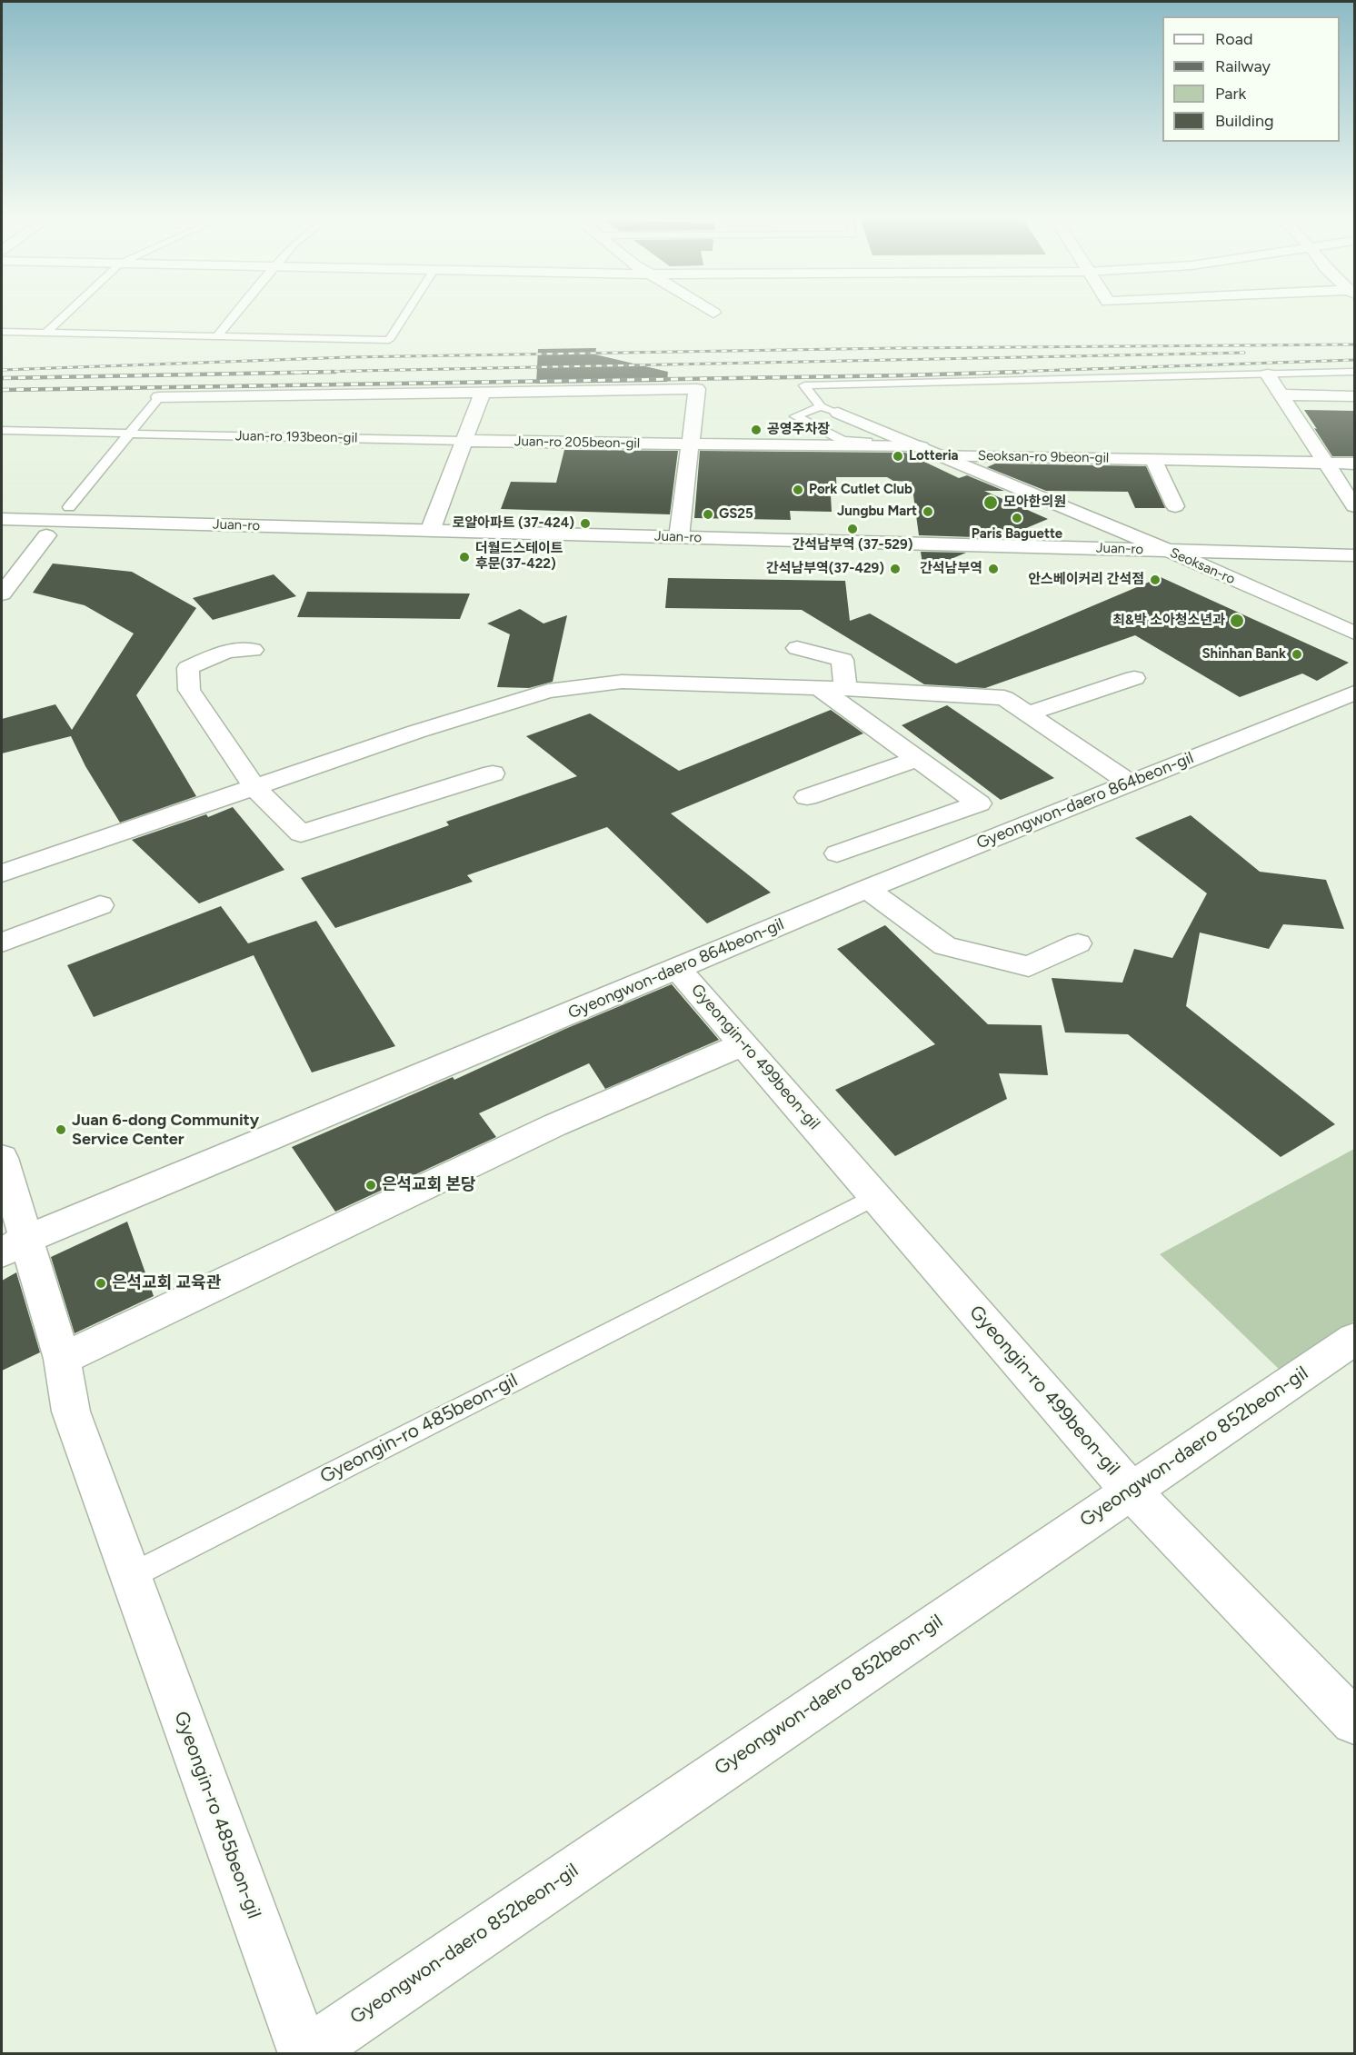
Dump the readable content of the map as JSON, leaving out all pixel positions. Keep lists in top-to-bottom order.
{
  "streets": {
    "street": [
      "Juan-ro 205beon-gil",
      "Seoksan-ro 9beon-gil",
      "Juan-ro",
      "Seoksan-ro",
      "Gyeongwon-daero 864beon-gil",
      "Gyeongin-ro 499beon-gil",
      "Gyeongin-ro 485beon-gil",
      "Gyeongwon-daero 852beon-gil"
    ],
    "lane": ["Juan-ro 193beon-gil"]
  },
  "crossings": [
    ["Juan-ro 193beon-gil", "Juan-ro 205beon-gil"],
    ["Juan-ro 205beon-gil", "Seoksan-ro 9beon-gil"],
    ["Juan-ro 205beon-gil", "Seoksan-ro"],
    ["Seoksan-ro 9beon-gil", "Seoksan-ro"],
    ["Juan-ro", "Seoksan-ro"],
    ["Gyeongwon-daero 864beon-gil", "Gyeongin-ro 499beon-gil"],
    ["Gyeongwon-daero 864beon-gil", "Gyeongin-ro 485beon-gil"],
    ["Gyeongin-ro 499beon-gil", "Gyeongin-ro 485beon-gil"],
    ["Gyeongin-ro 499beon-gil", "Gyeongwon-daero 852beon-gil"],
    ["Gyeongin-ro 485beon-gil", "Gyeongwon-daero 852beon-gil"]
  ],
  "places": [
    "공영주차장",
    "Lotteria",
    "Pork Cutlet Club",
    "모아한의원",
    "Jungbu Mart",
    "GS25",
    "Paris Baguette",
    "로얄아파트 (37-424)",
    "간석남부역 (37-529)",
    "더월드스테이트 후문(37-422)",
    "간석남부역(37-429)",
    "간석남부역",
    "안스베이커리 간석점",
    "최&박 소아청소년과",
    "Shinhan Bank",
    "Juan 6-dong Community Service Center",
    "은석교회 본당",
    "은석교회 교육관"
  ],
  "legend": [
    "Road",
    "Railway",
    "Park",
    "Building"
  ]
}
